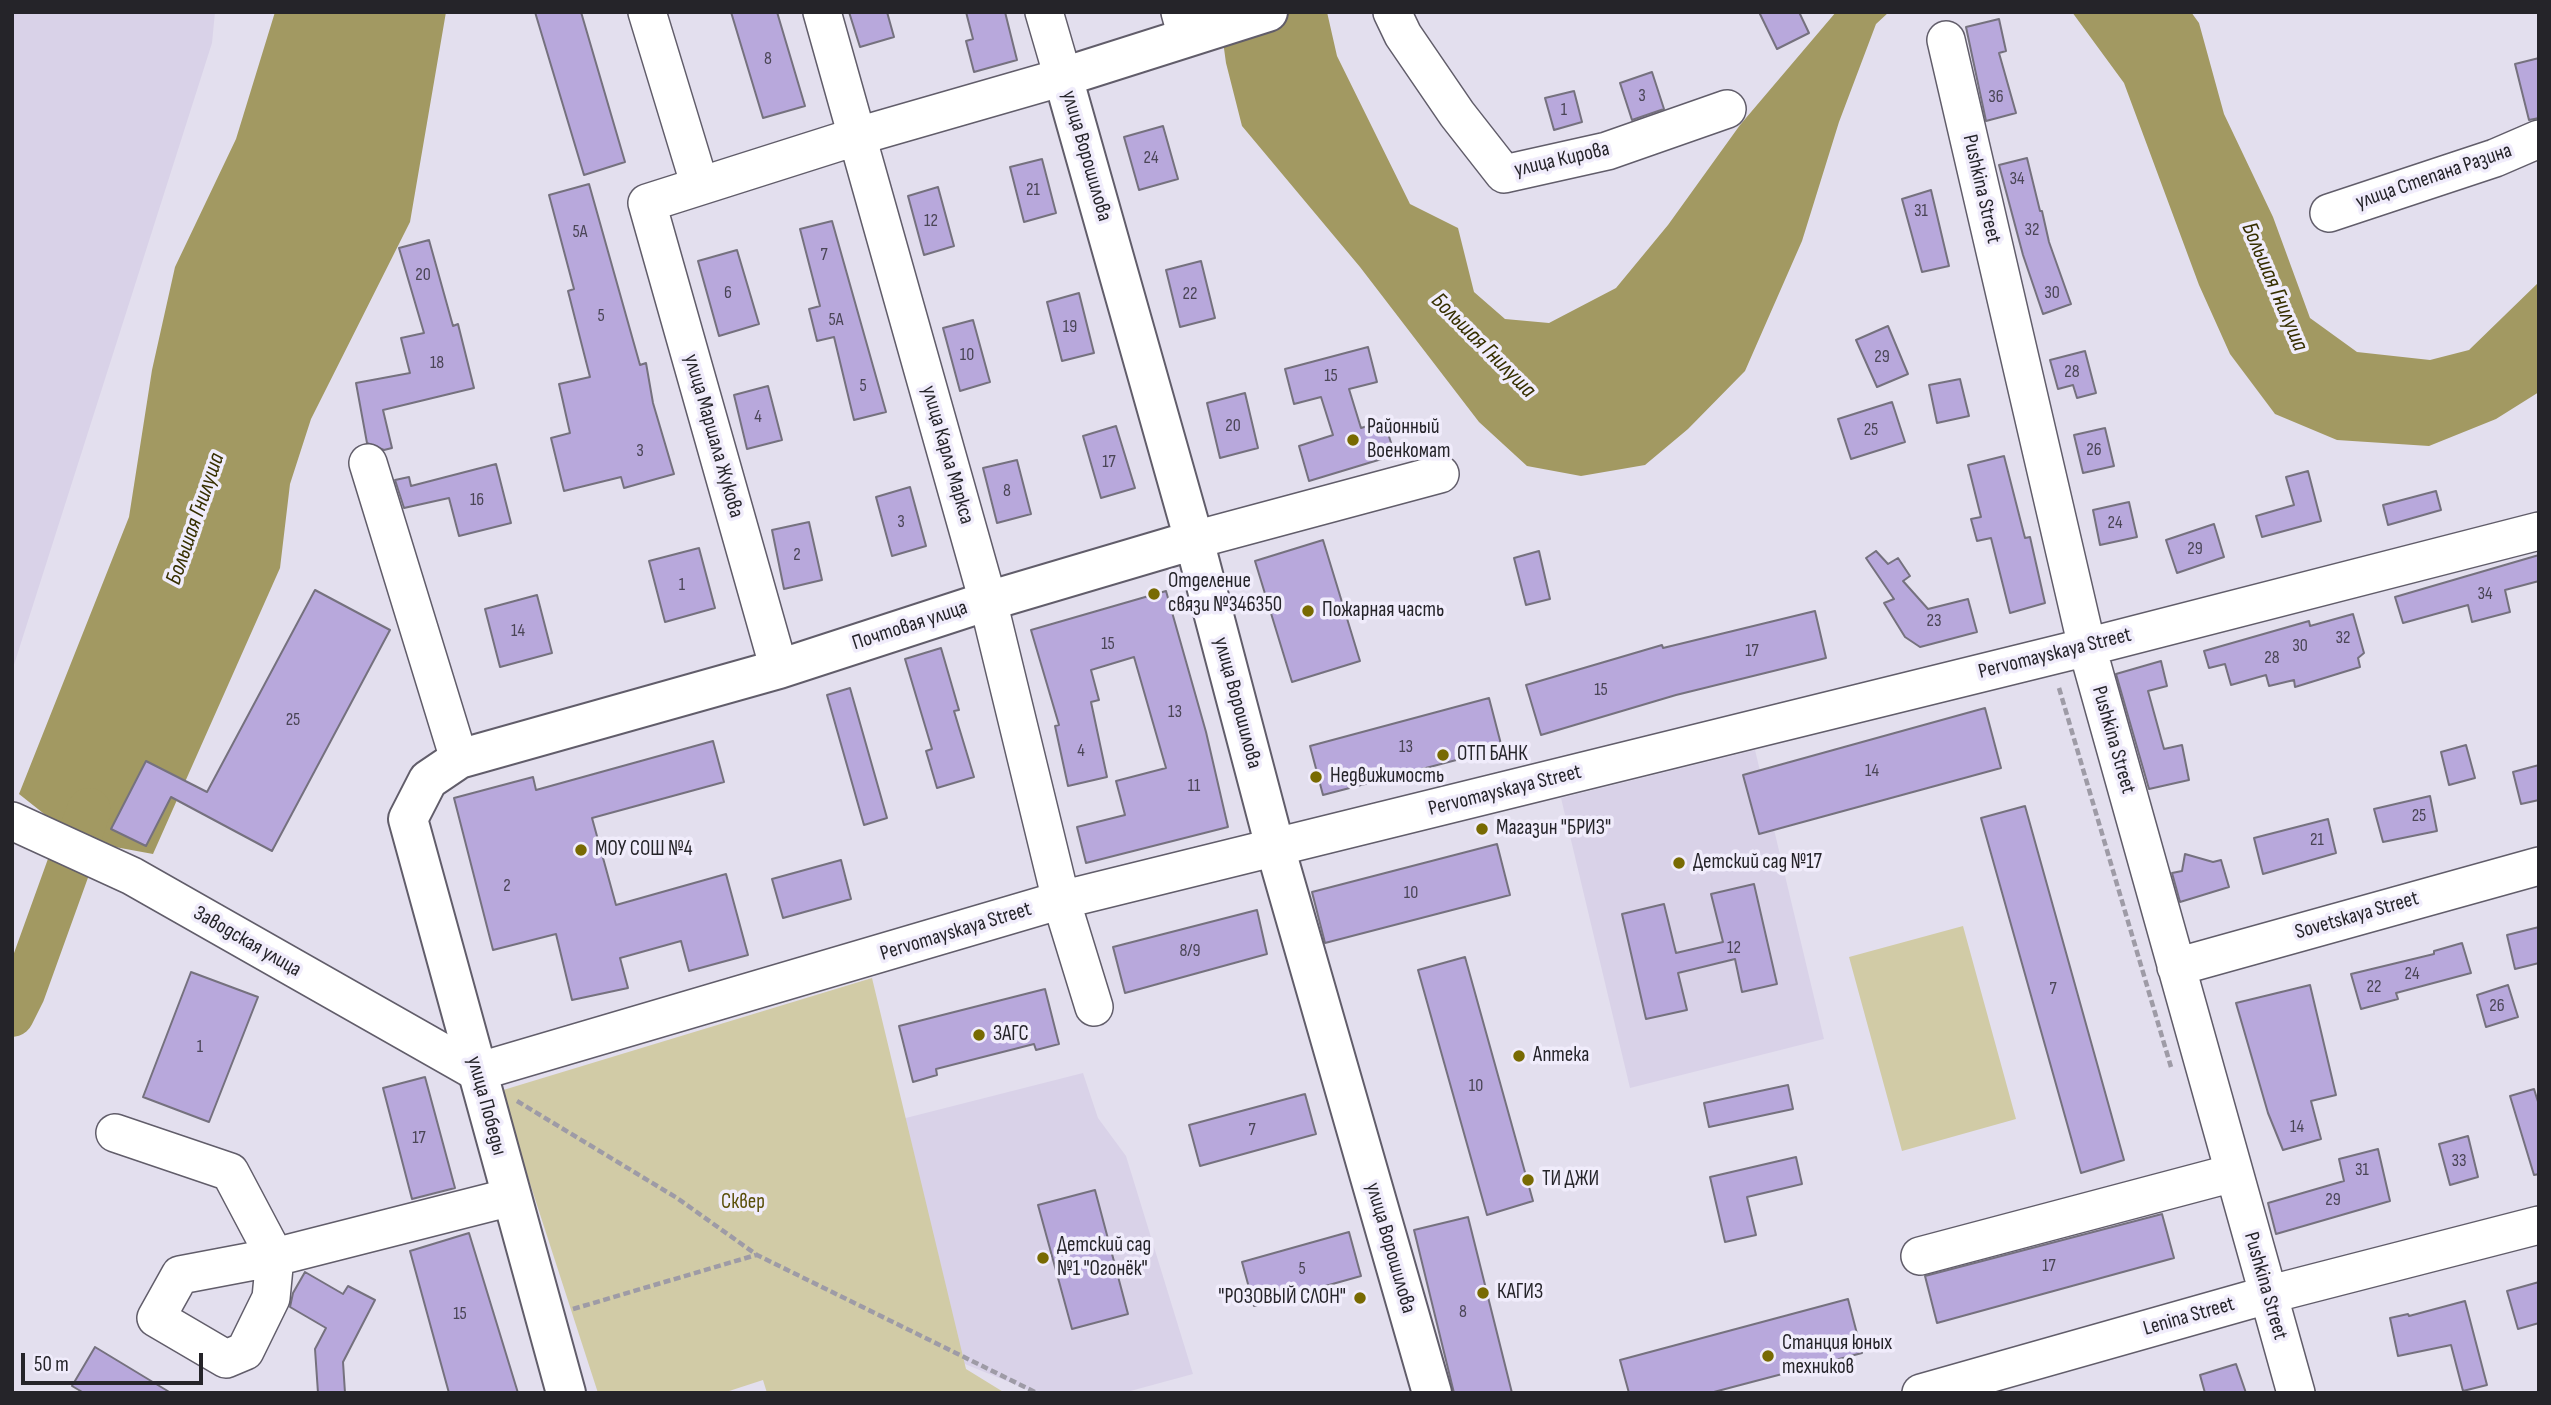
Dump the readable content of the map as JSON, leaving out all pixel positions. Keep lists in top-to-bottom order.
{
  "streets": {
    "main road": ["улица Ворошилова", "Почтовая улица", "улица Победы"],
    "street": [
      "улица Кирова",
      "улица Степана Разина",
      "Pushkina Street",
      "улица Маршала Жукова",
      "улица Карла Маркса",
      "Pervomayskaya Street",
      "Sovetskaya Street",
      "Заводская улица",
      "Lenina Street"
    ]
  },
  "crossings": [
    ["улица Ворошилова", "Почтовая улица"],
    ["улица Ворошилова", "Pervomayskaya Street"],
    ["Pushkina Street", "Pervomayskaya Street"],
    ["Pushkina Street", "Sovetskaya Street"],
    ["Pushkina Street", "Lenina Street"],
    ["улица Маршала Жукова", "Почтовая улица"],
    ["улица Карла Маркса", "Почтовая улица"],
    ["улица Карла Маркса", "Pervomayskaya Street"],
    ["Почтовая улица", "улица Победы"],
    ["Pervomayskaya Street", "Заводская улица"],
    ["Pervomayskaya Street", "улица Победы"],
    ["Заводская улица", "улица Победы"]
  ],
  "water": ["Большая Гнилуша"],
  "parks": ["Сквер"],
  "places": [
    "Районный Военкомат",
    "Отделение связи №346350",
    "Пожарная часть",
    "ОТП БАНК",
    "Недвижимость",
    "Магазин \"БРИЗ\"",
    "МОУ СОШ №4",
    "Детский сад №17",
    "ЗАГС",
    "Аптека",
    "ТИ ДЖИ",
    "Детский сад №1 \"Огонёк\"",
    "КАГИЗ",
    "\"РОЗОВЫЙ СЛОН\"",
    "Станция юных техников"
  ],
  "house_numbers": [
    "8",
    "3",
    "36",
    "1",
    "24",
    "34",
    "21",
    "31",
    "12",
    "32",
    "5А",
    "7",
    "20",
    "6",
    "30",
    "22",
    "5",
    "5А",
    "19",
    "10",
    "29",
    "18",
    "28",
    "15",
    "5",
    "4",
    "20",
    "25",
    "26",
    "3",
    "17",
    "8",
    "16",
    "3",
    "24",
    "29",
    "2",
    "1",
    "34",
    "23",
    "14",
    "32",
    "15",
    "30",
    "17",
    "28",
    "15",
    "13",
    "25",
    "13",
    "4",
    "14",
    "11",
    "25",
    "21",
    "2",
    "10",
    "12",
    "8/9",
    "24",
    "22",
    "7",
    "26",
    "1",
    "10",
    "14",
    "7",
    "17",
    "33",
    "31",
    "29",
    "17",
    "5",
    "8",
    "15"
  ],
  "scale_bar": "50 m"
}
